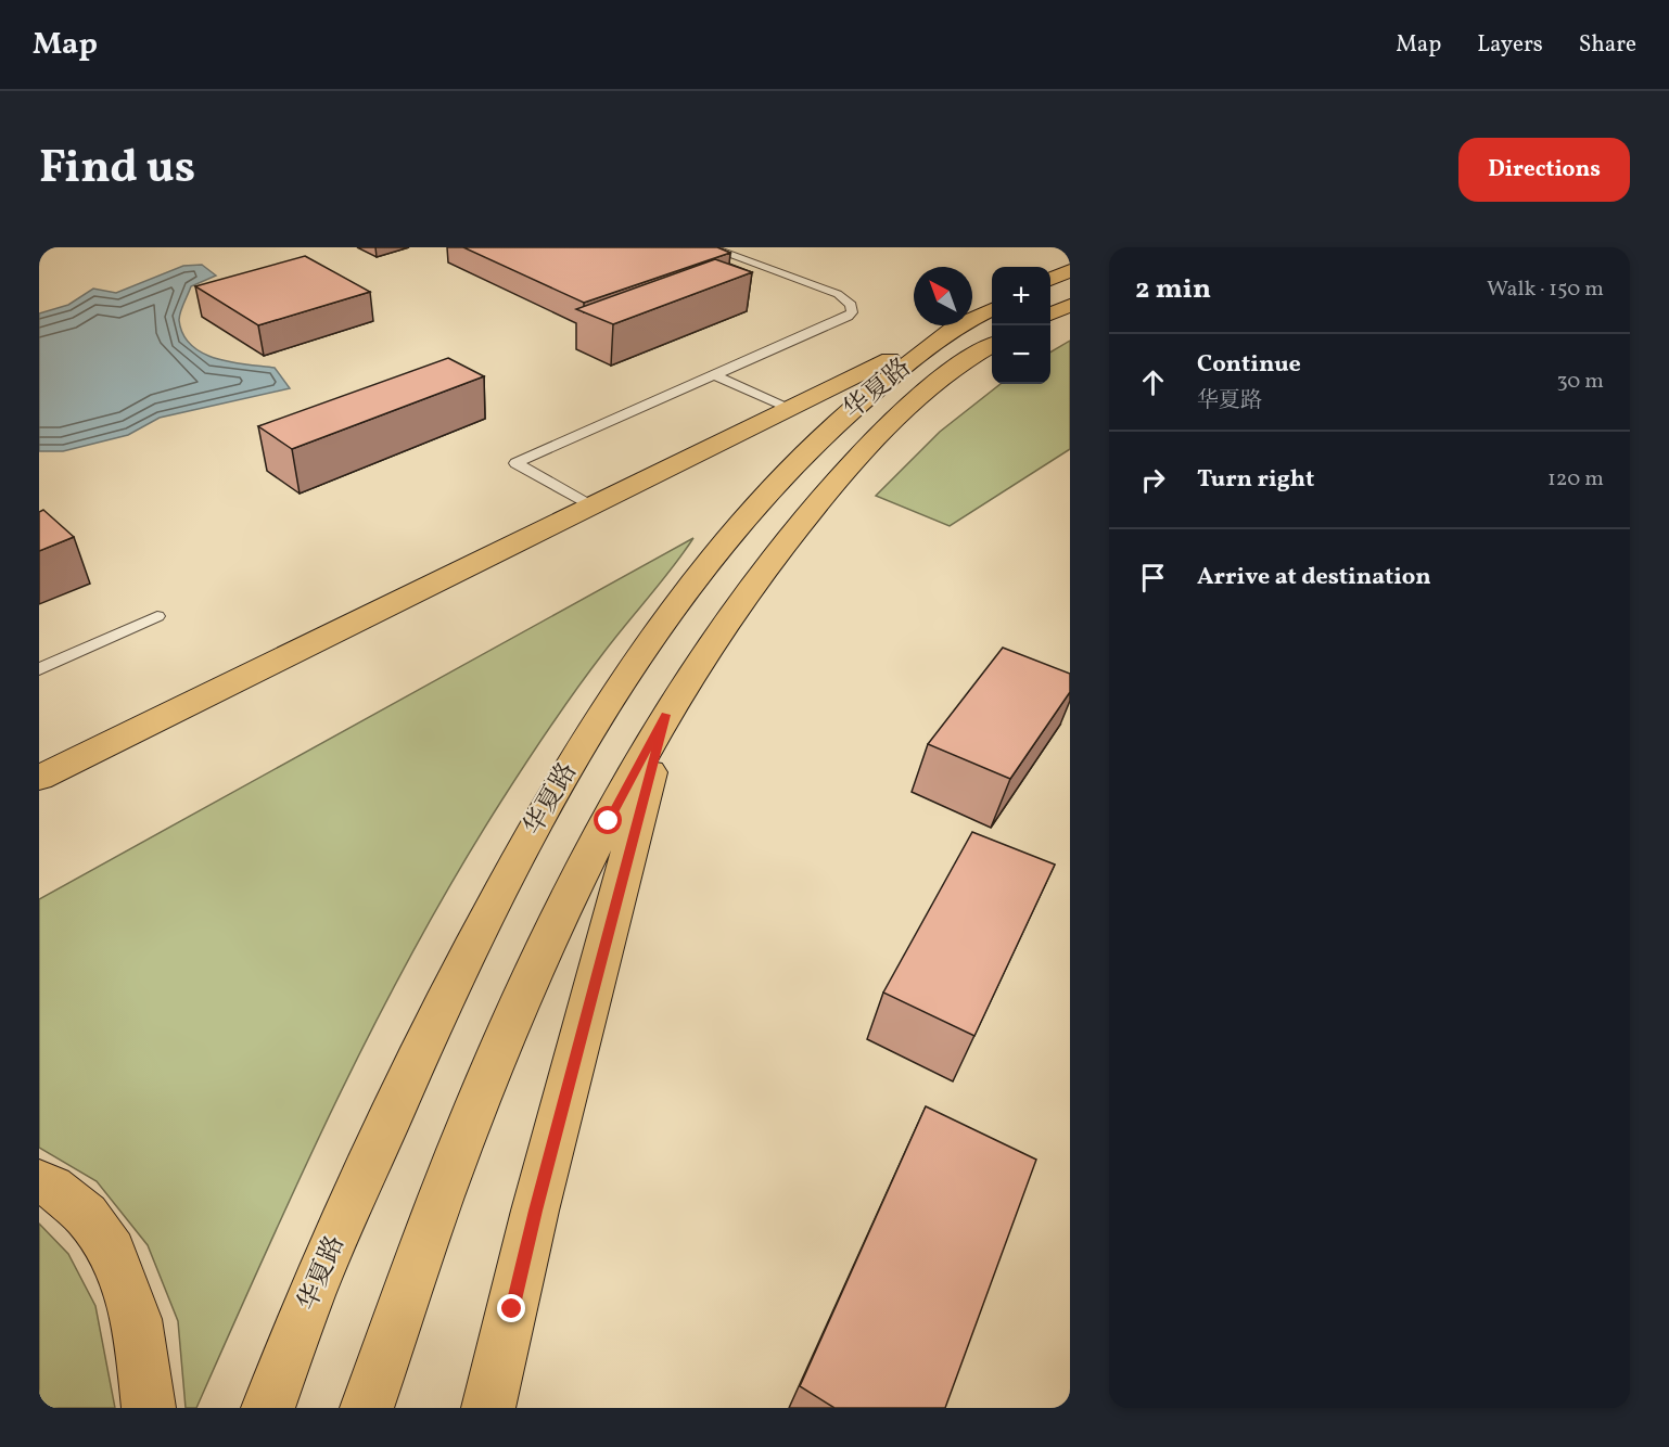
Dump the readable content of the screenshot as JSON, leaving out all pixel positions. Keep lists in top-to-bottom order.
{
  "streets": {
    "main road": ["华夏路"]
  },
  "north": "top left",
  "page": {
    "header": "Map",
    "nav": ["Map", "Layers", "Share"],
    "title": "Find us",
    "buttons": "Directions",
    "heading": ["2 min", "Walk · 150 m"],
    "map_buttons": ["+", "−"],
    "list": [
      ["Continue", "华夏路", "30 m"],
      ["Turn right", "120 m"],
      "Arrive at destination"
    ]
  }
}
